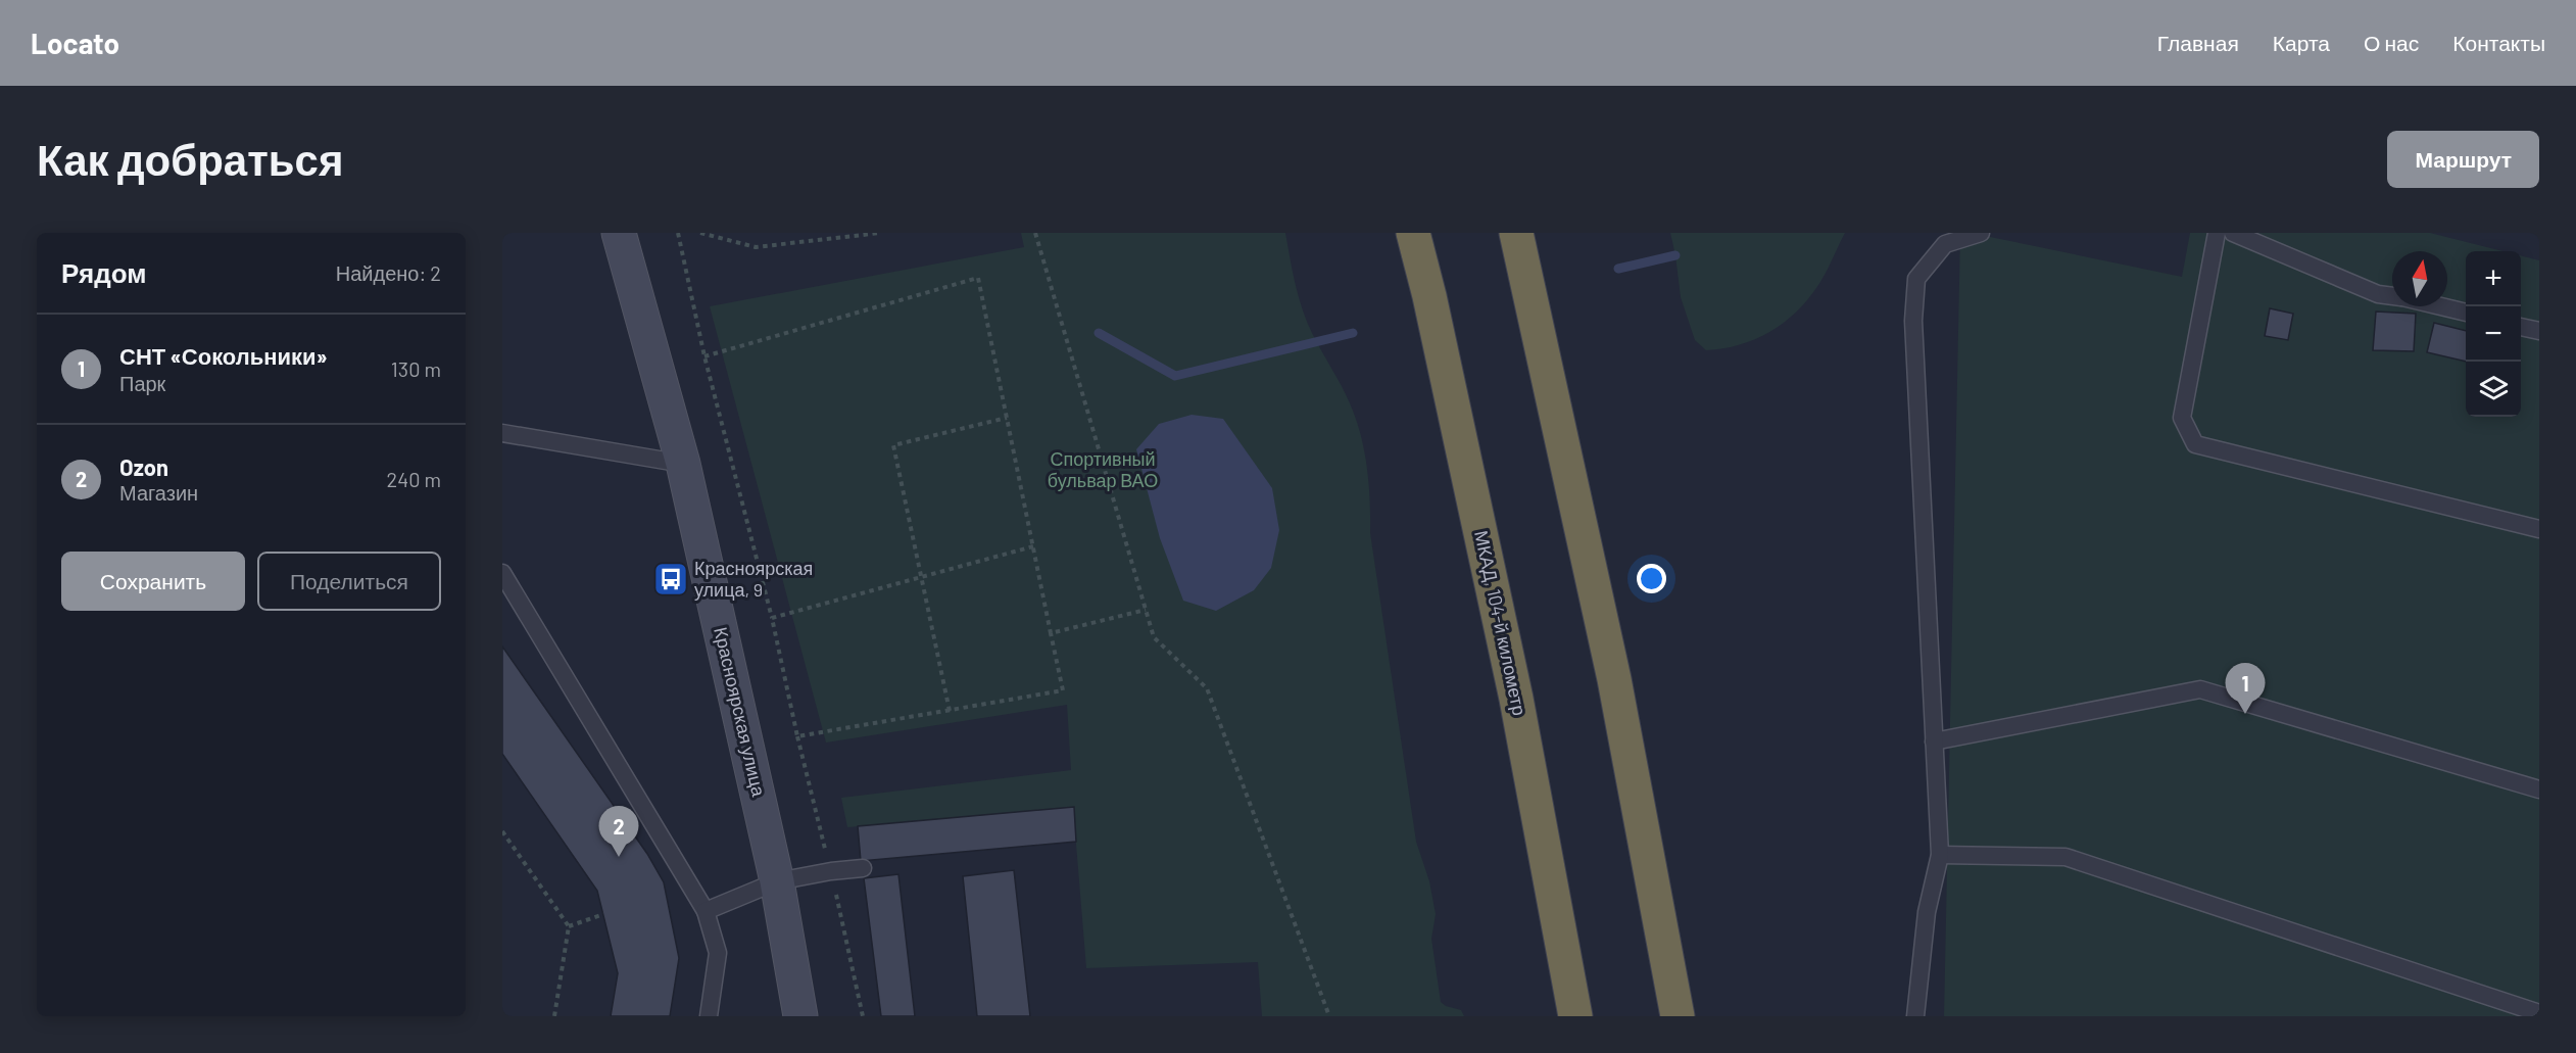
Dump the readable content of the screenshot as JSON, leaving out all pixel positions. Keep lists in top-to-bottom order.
{
  "streets": {
    "highway": ["МКАД, 104-й километр"],
    "street": ["Красноярская улица"]
  },
  "parks": ["Спортивный бульвар ВАО"],
  "places": {
    "bus stop": ["Красноярская улица, 9"]
  },
  "north": "top",
  "page": {
    "header": "Locato",
    "nav": [
      "Главная",
      "Карта",
      "О нас",
      "Контакты"
    ],
    "buttons": [
      "Маршрут",
      ["Сохранить", "Поделиться"]
    ],
    "title": "Как добраться",
    "heading": ["Рядом", "Найдено: 2"],
    "map_buttons": ["+", "−"],
    "list": [
      {
        "mark": "1",
        "name": "СНТ «Сокольники»",
        "note": "Парк",
        "value": "130 m"
      },
      {
        "mark": "2",
        "name": "Ozon",
        "note": "Магазин",
        "value": "240 m"
      }
    ],
    "pins": ["1", "2"]
  }
}
